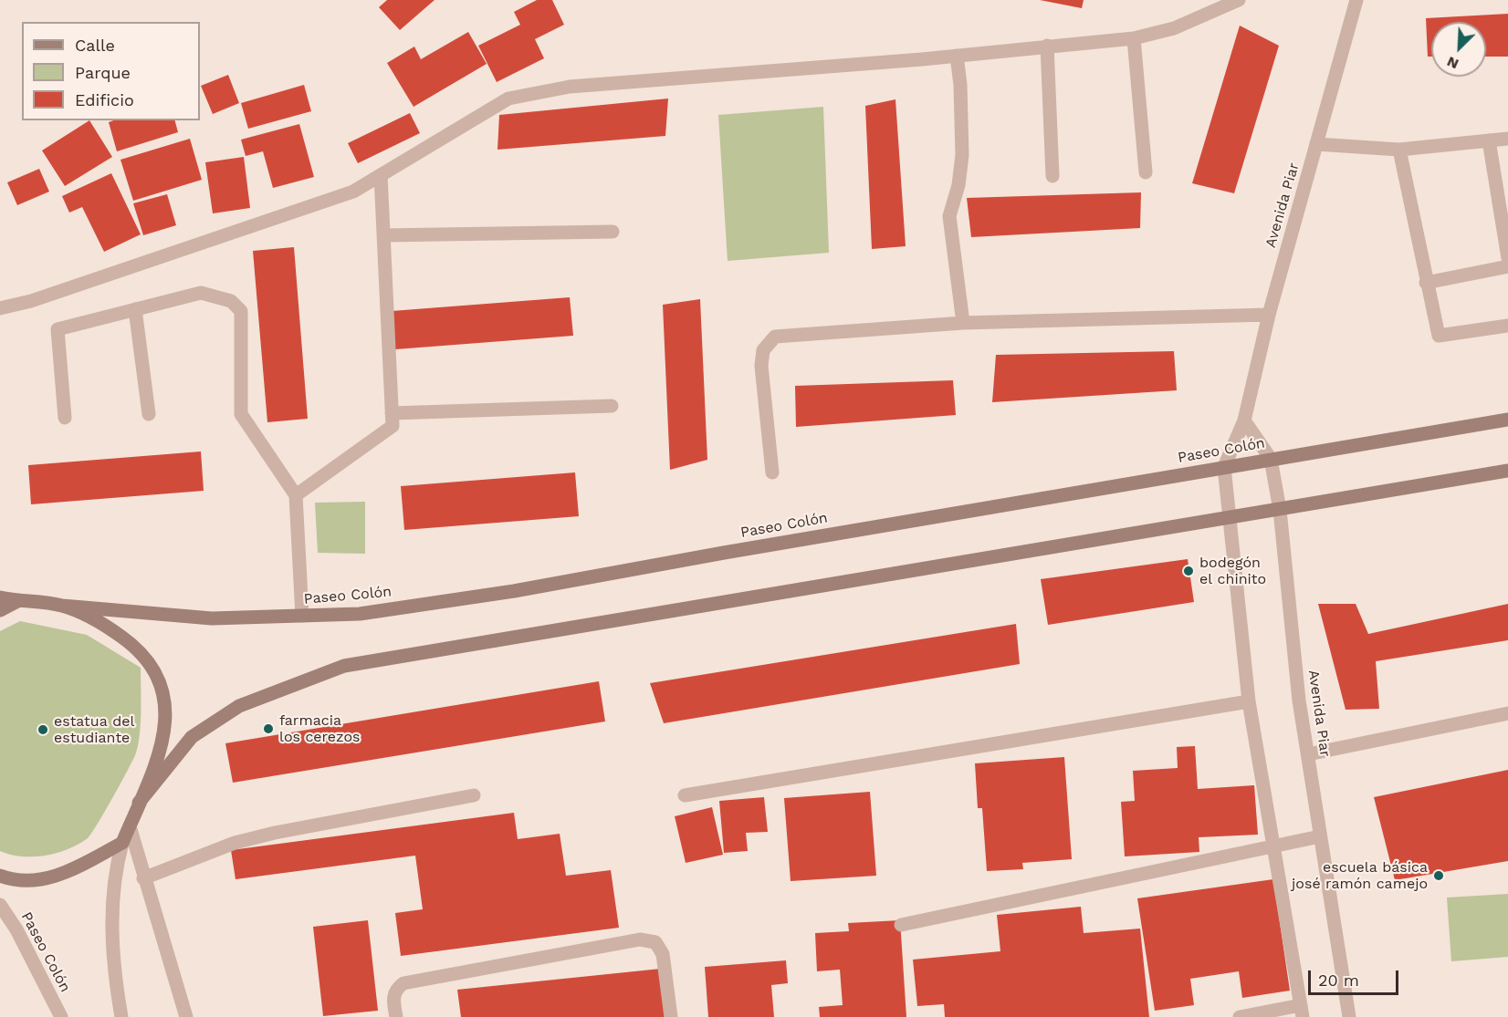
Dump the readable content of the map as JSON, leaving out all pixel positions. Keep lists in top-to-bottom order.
{
  "streets": {
    "main road": ["Paseo Colón"],
    "street": ["Avenida Piar"]
  },
  "crossings": [
    ["Avenida Piar", "Paseo Colón"]
  ],
  "places": [
    "bodegón el chinito",
    "farmacia los cerezos",
    "estatua del estudiante",
    "escuela básica josé ramón camejo"
  ],
  "legend": ["Calle", "Parque", "Edificio"],
  "scale_bar": "20 m",
  "north": "bottom left"
}
